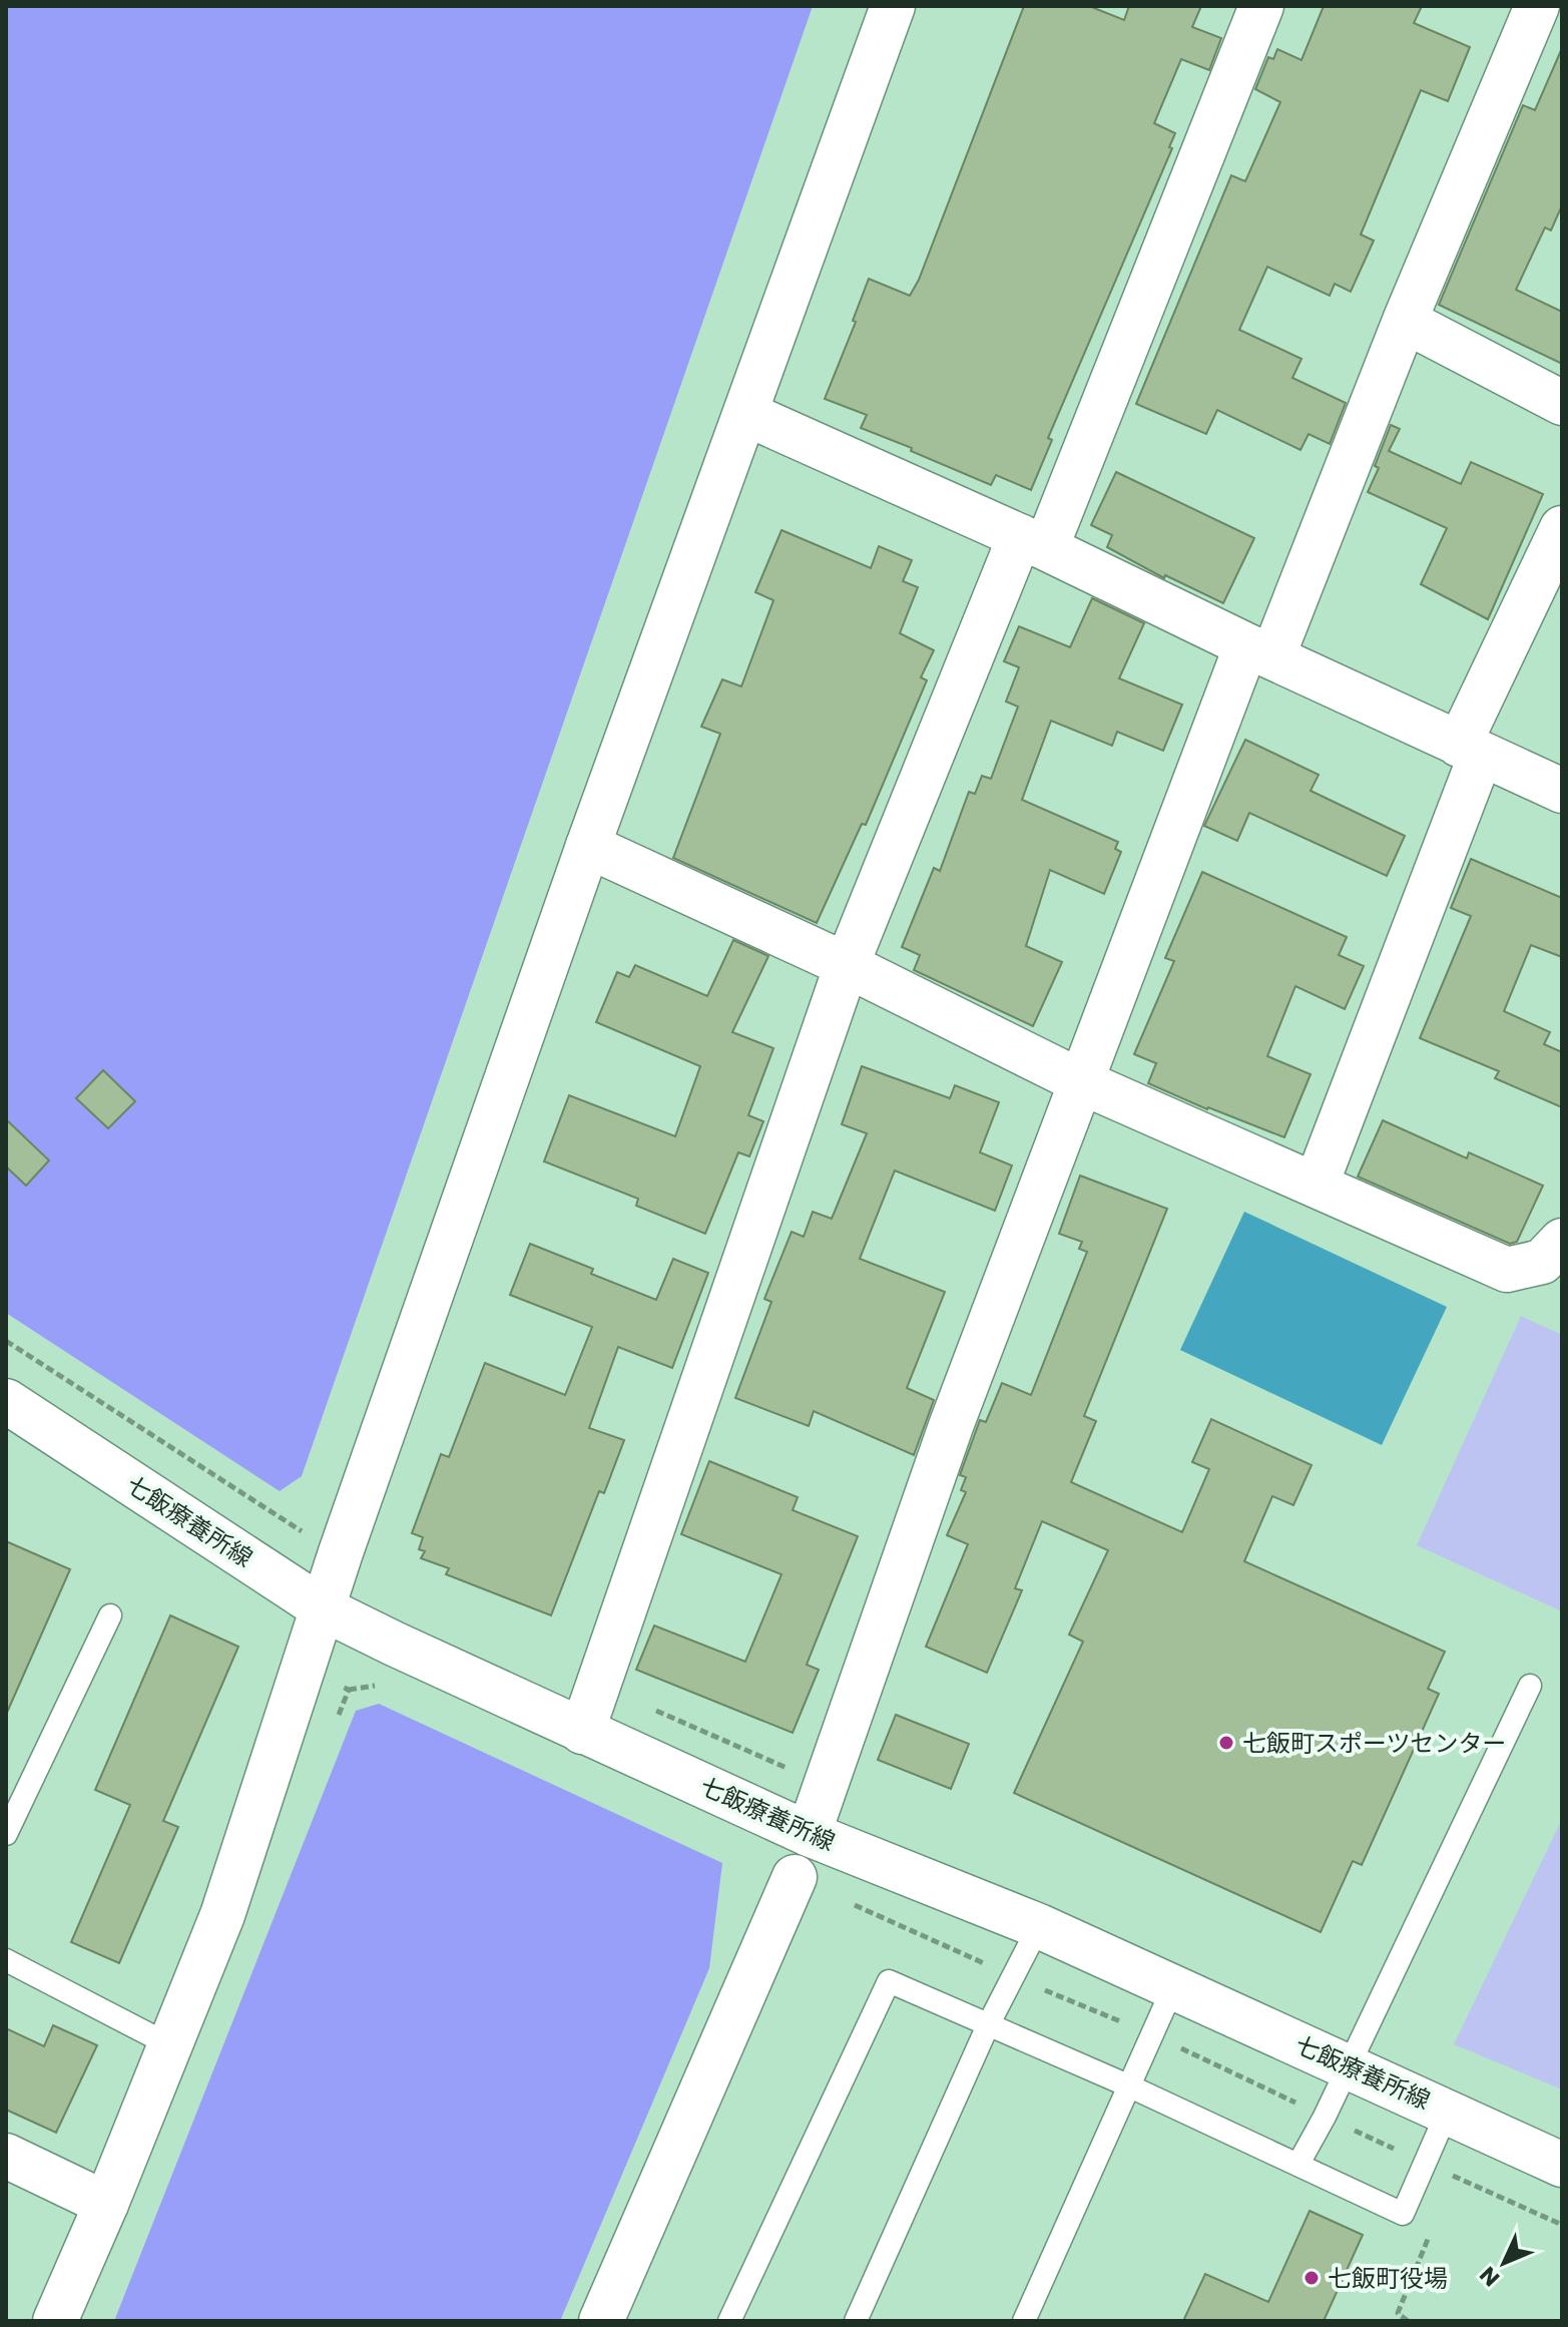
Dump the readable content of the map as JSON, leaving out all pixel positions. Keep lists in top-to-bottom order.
{
  "streets": {
    "street": ["七飯療養所線"]
  },
  "places": ["七飯町スポーツセンター", "七飯町役場"],
  "north": "bottom left"
}
